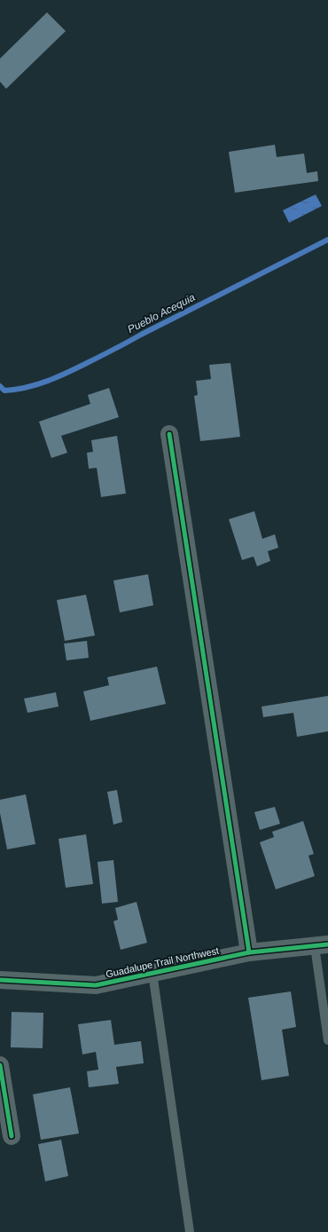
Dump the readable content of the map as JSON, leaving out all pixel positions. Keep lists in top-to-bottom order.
{
  "streets": {
    "street": ["Guadalupe Trail Northwest"]
  },
  "water": ["Pueblo Acequia"]
}
